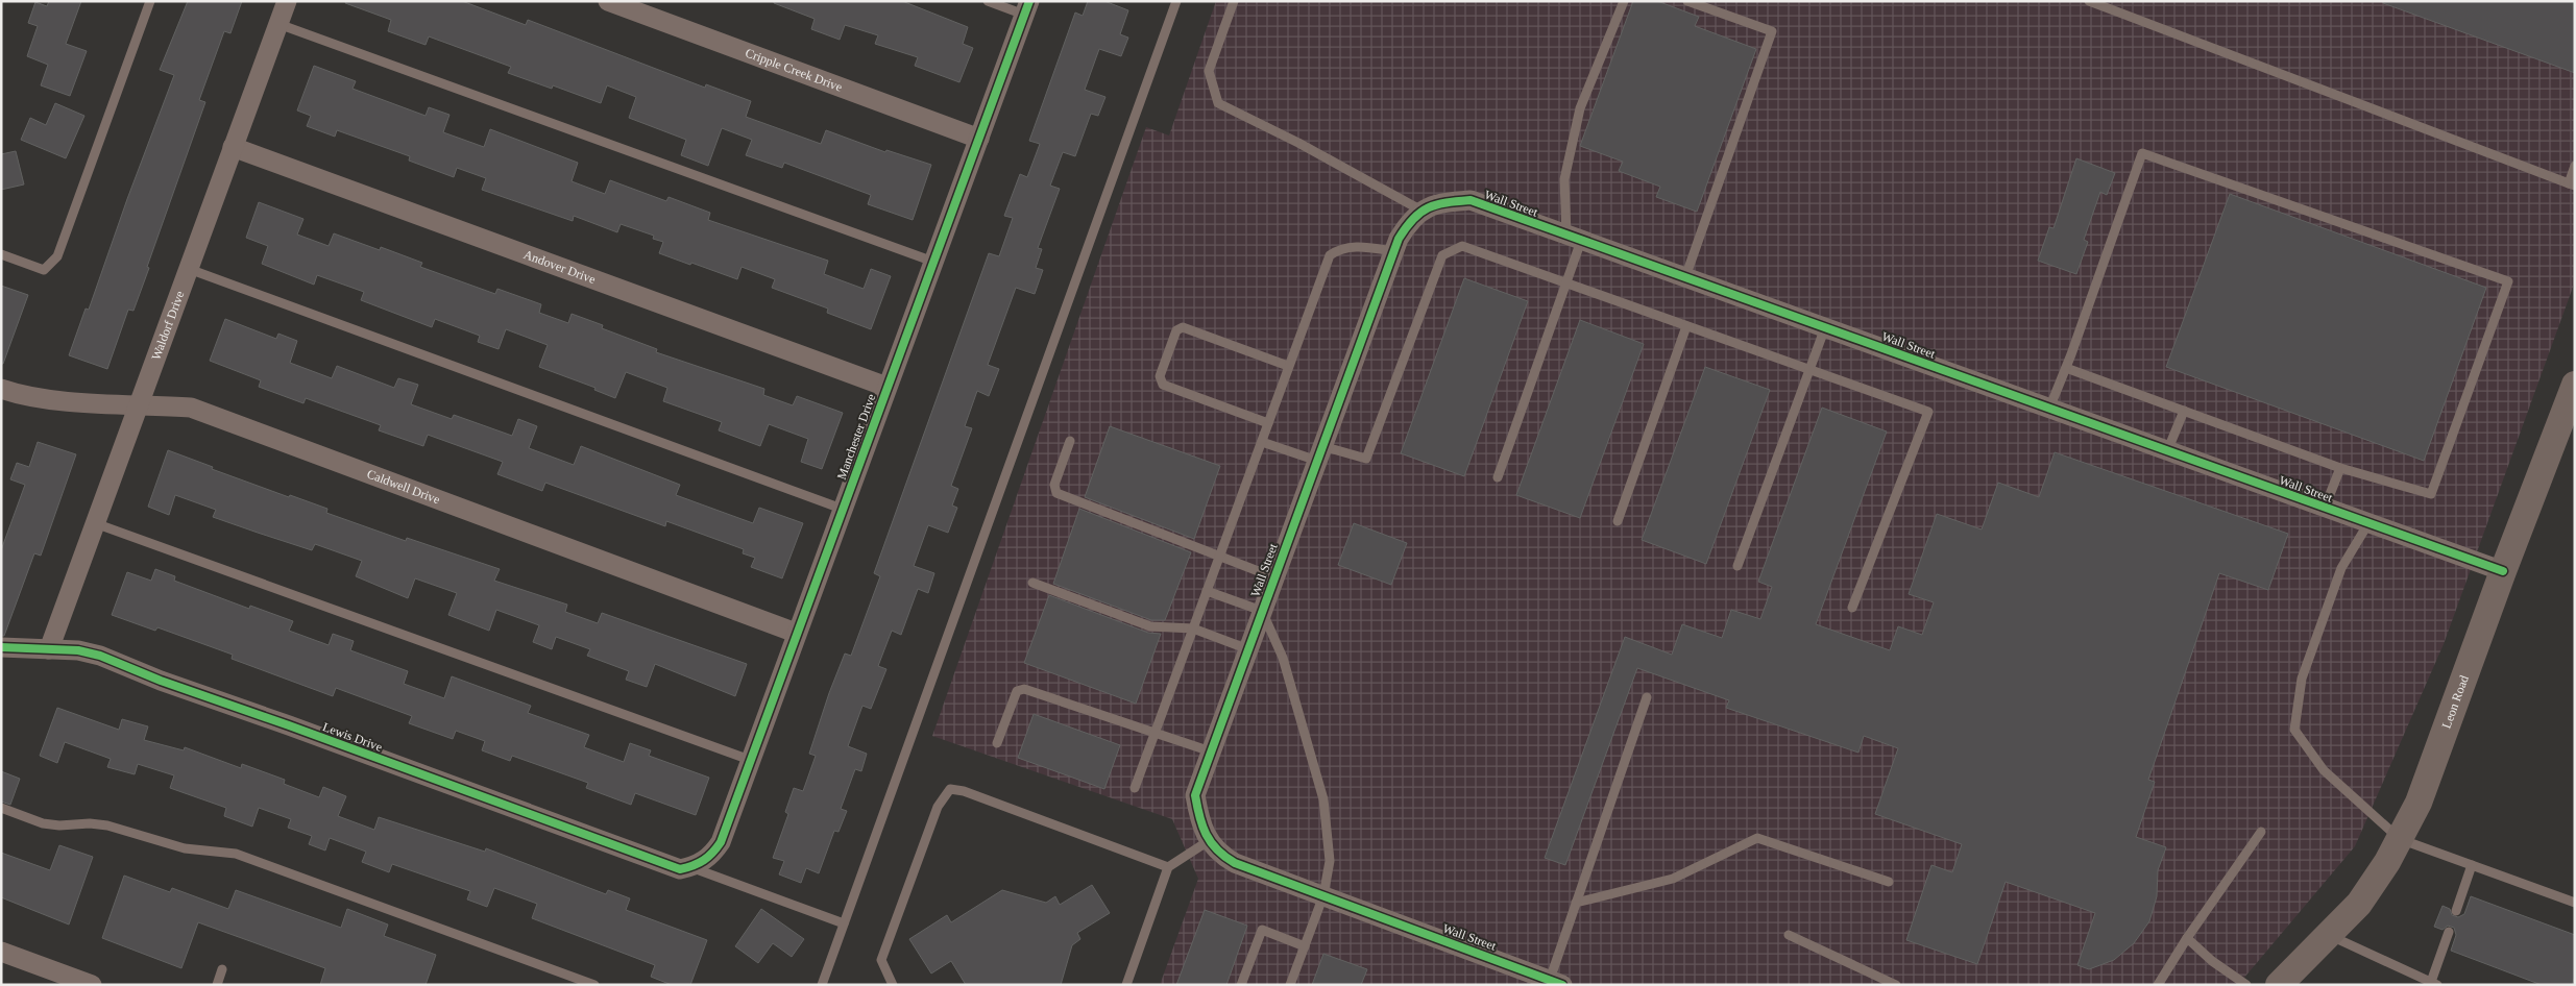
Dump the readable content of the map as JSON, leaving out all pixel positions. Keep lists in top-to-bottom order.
{
  "streets": {
    "street": [
      "Cripple Creek Drive",
      "Wall Street",
      "Andover Drive",
      "Waldorf Drive",
      "Manchester Drive",
      "Caldwell Drive",
      "Leon Road",
      "Lewis Drive"
    ]
  },
  "crossings": [
    ["Cripple Creek Drive", "Manchester Drive"],
    ["Wall Street", "Leon Road"],
    ["Andover Drive", "Waldorf Drive"],
    ["Andover Drive", "Manchester Drive"],
    ["Waldorf Drive", "Caldwell Drive"],
    ["Waldorf Drive", "Lewis Drive"],
    ["Manchester Drive", "Caldwell Drive"],
    ["Manchester Drive", "Lewis Drive"]
  ]
}
